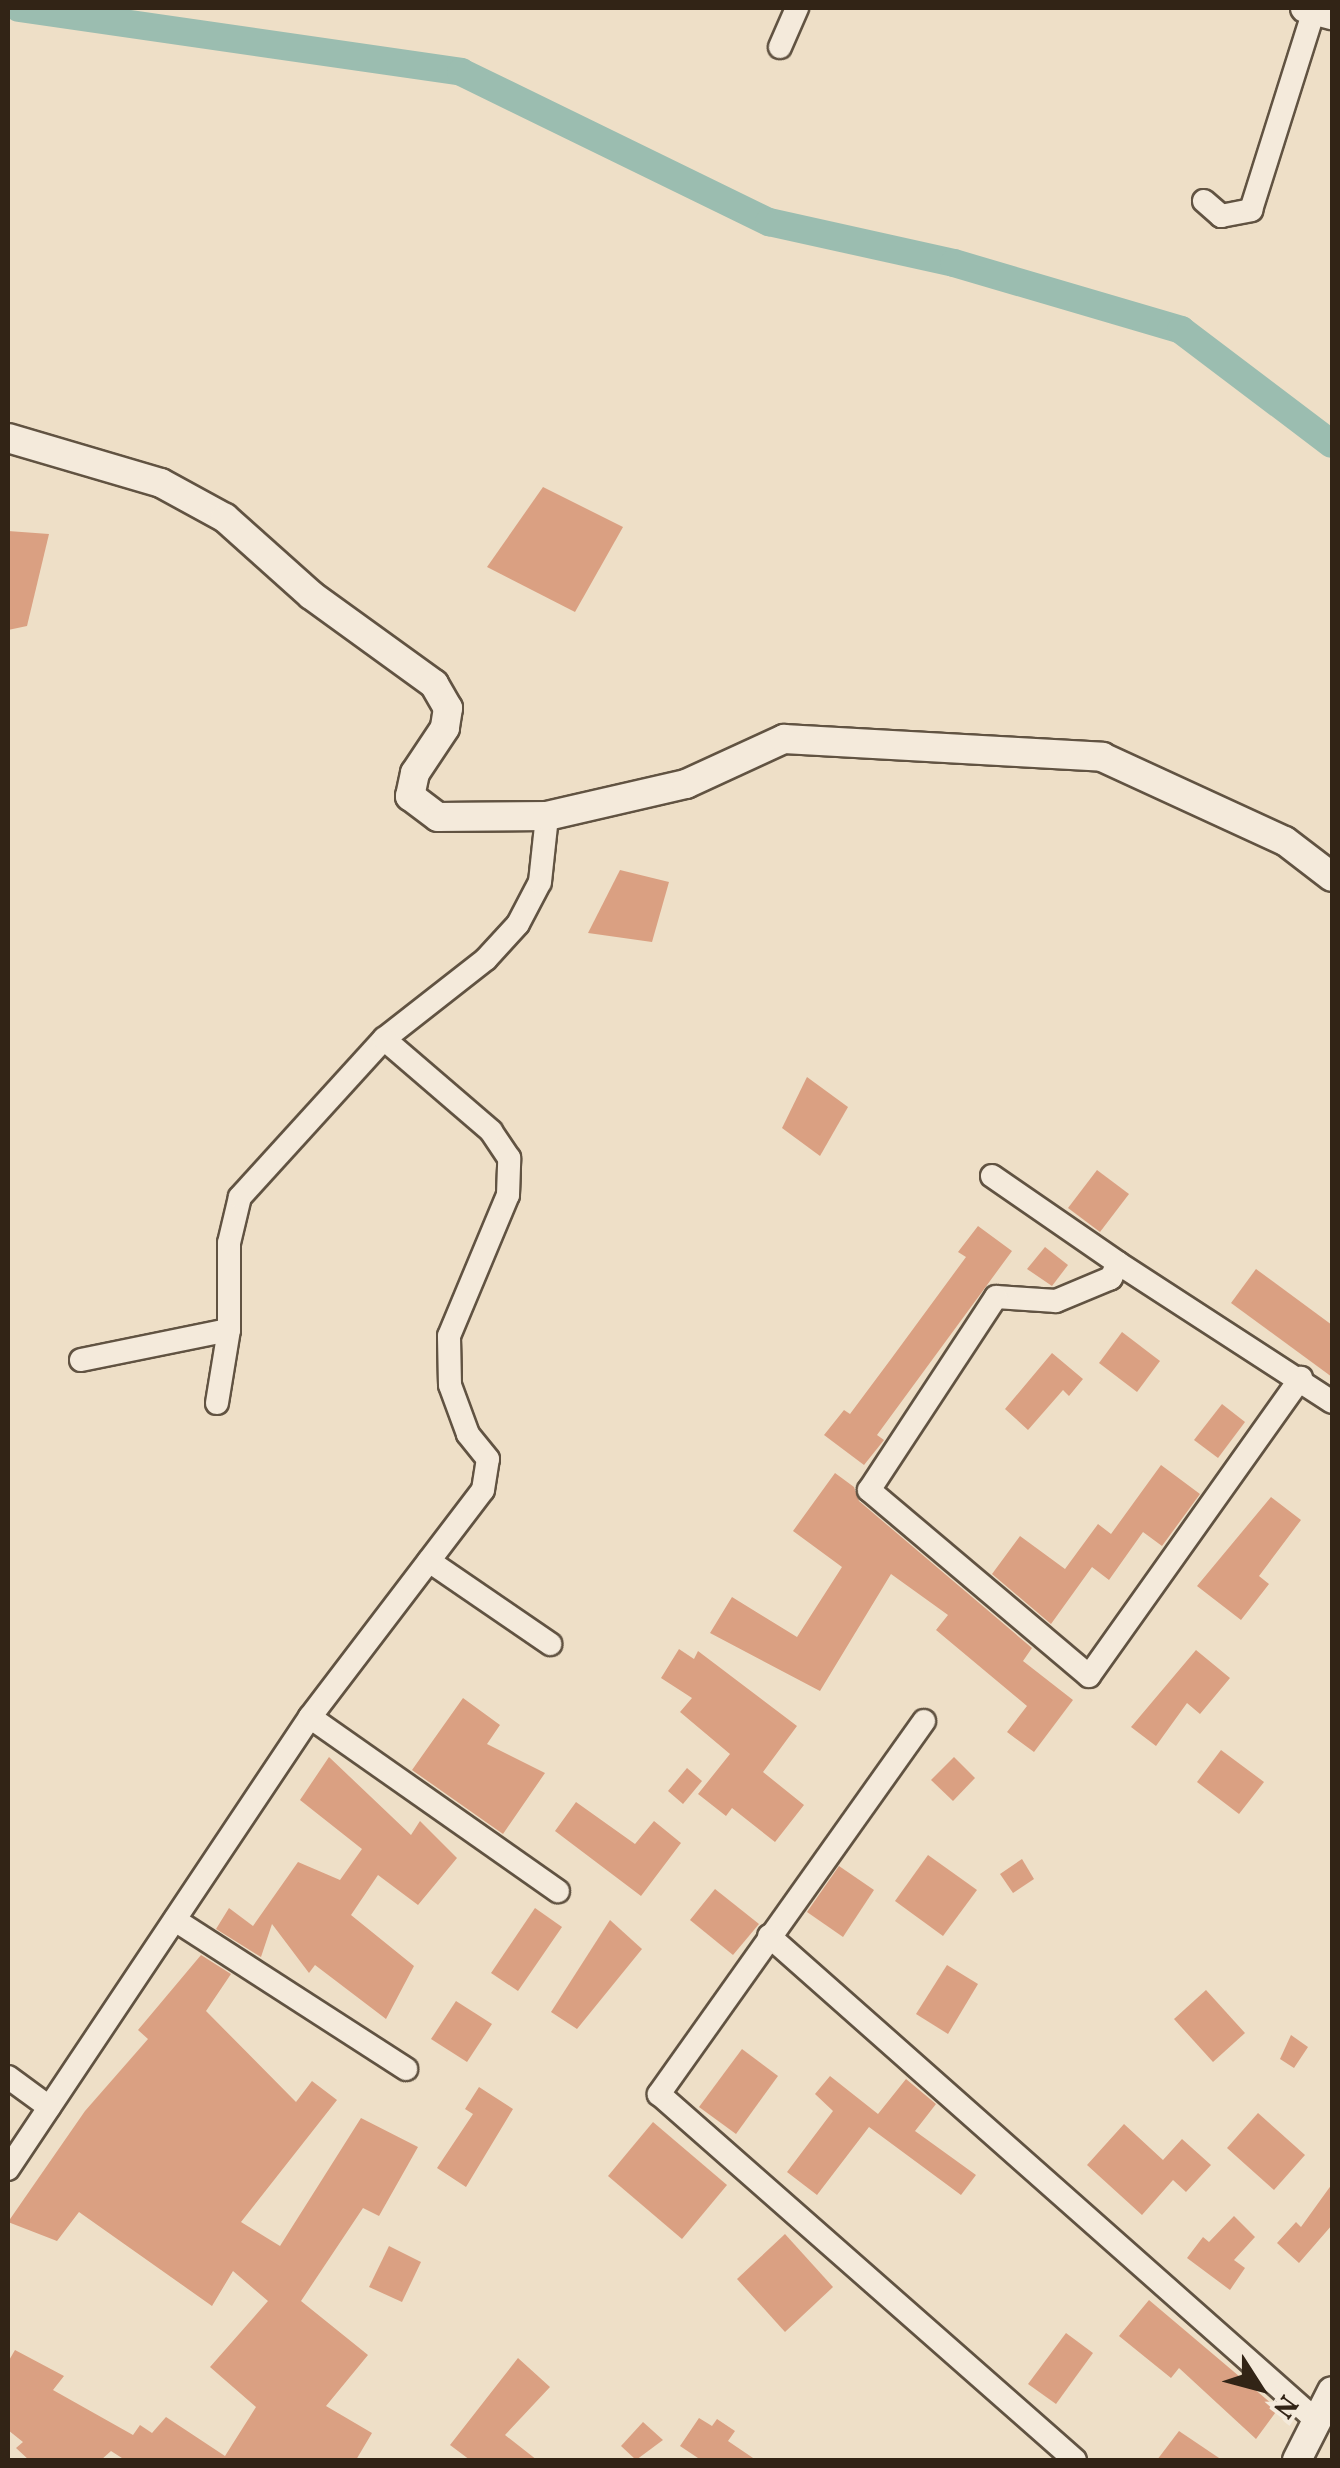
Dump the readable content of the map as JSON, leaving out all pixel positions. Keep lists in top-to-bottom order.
{
  "north": "bottom right"
}
